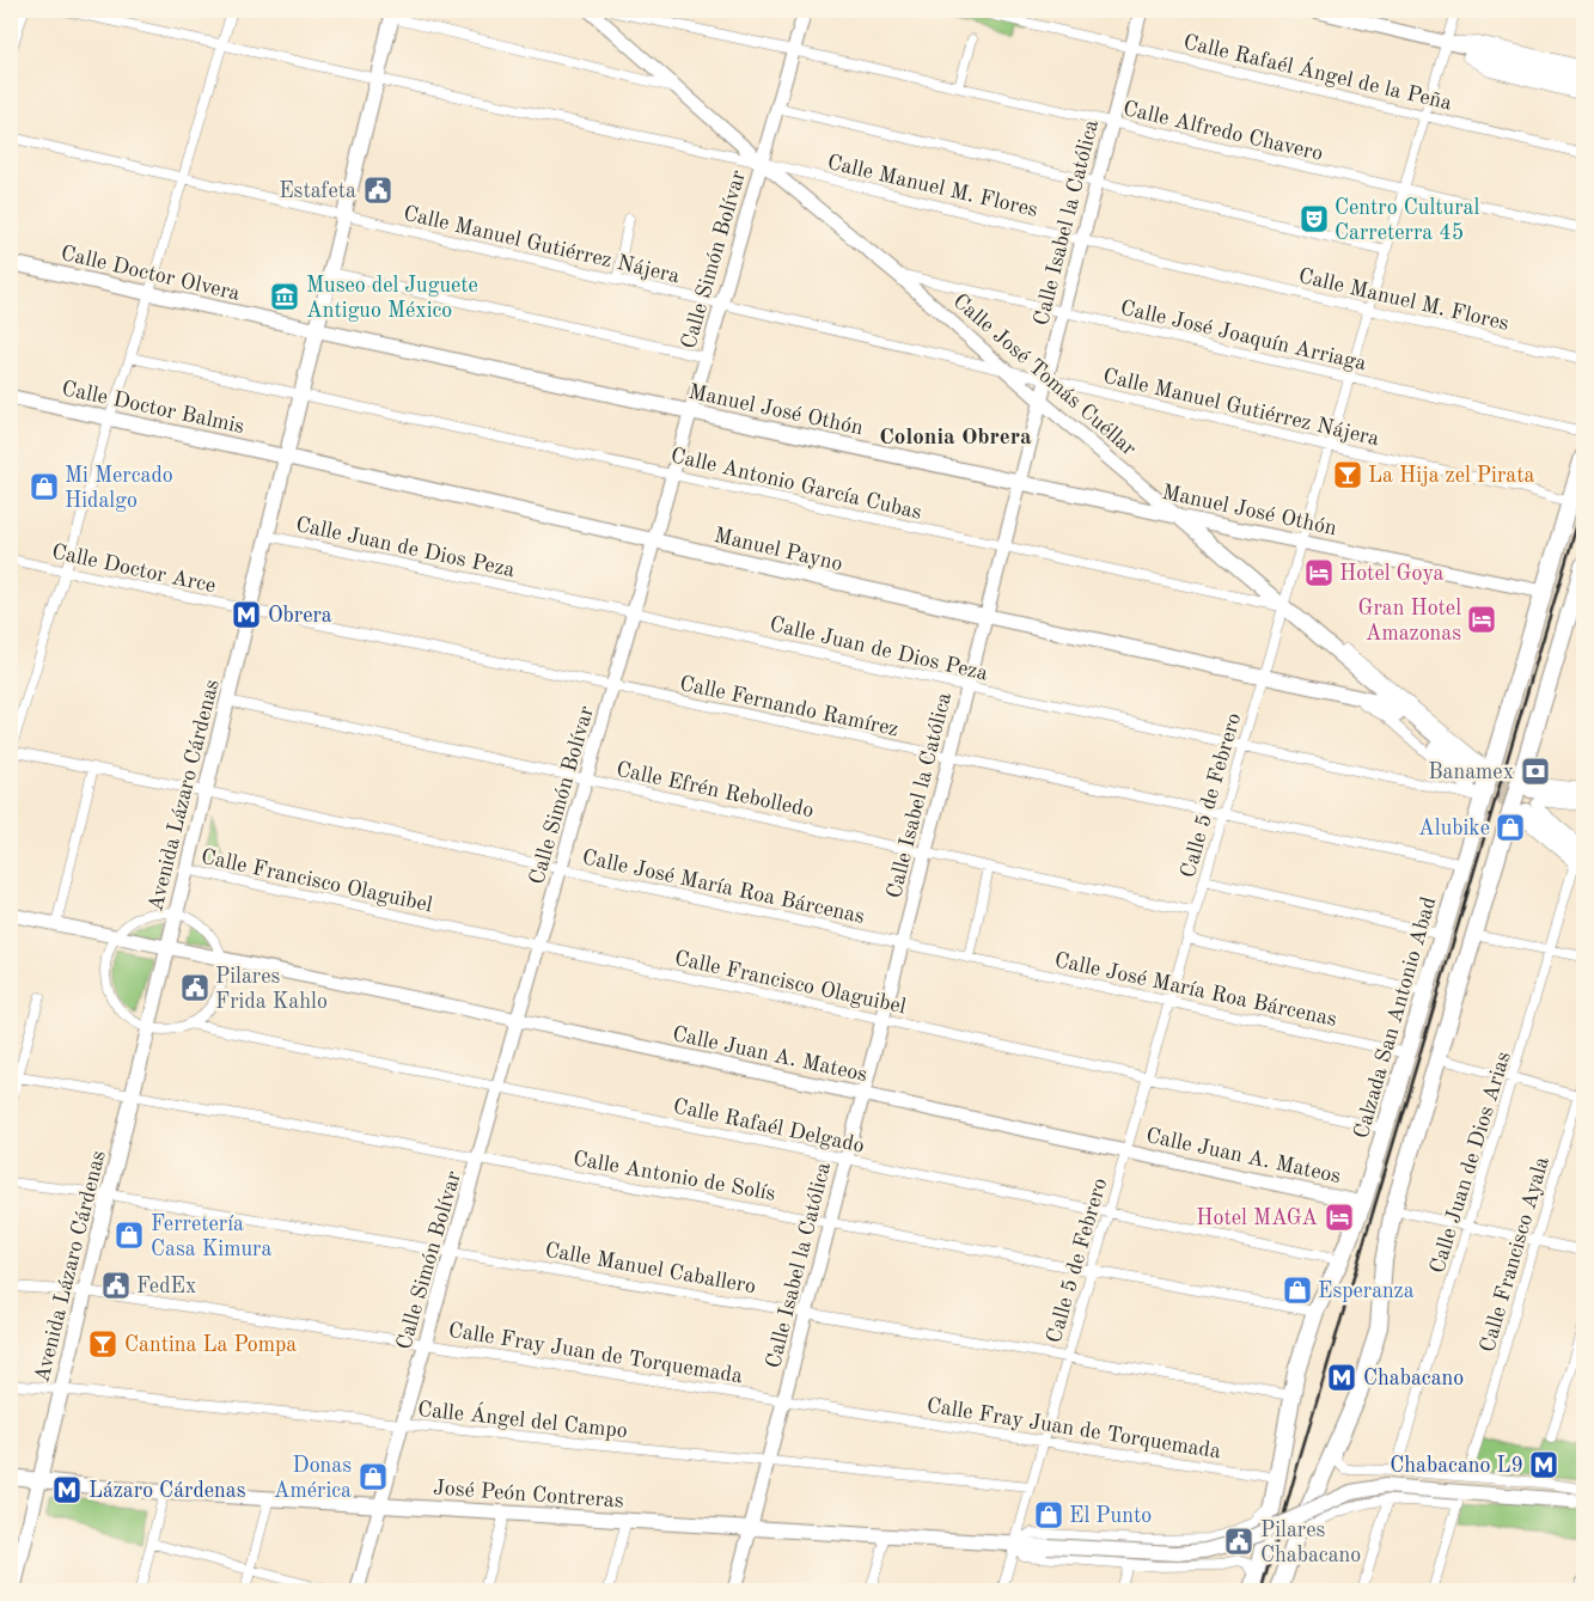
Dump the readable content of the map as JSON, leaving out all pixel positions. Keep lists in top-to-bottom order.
{
  "streets": {
    "highway": ["Calzada San Antonio Abad"],
    "main road": [
      "Calle Doctor Olvera",
      "Calle José Tomás Cuéllar",
      "Calle Doctor Balmis",
      "Manuel José Othón",
      "Manuel Payno",
      "Avenida Lázaro Cárdenas",
      "José Peón Contreras"
    ],
    "street": [
      "Calle Rafaél Ángel de la Peña",
      "Calle Alfredo Chavero",
      "Calle Manuel M. Flores",
      "Calle Isabel la Católica",
      "Calle Manuel Gutiérrez Nájera",
      "Calle Simón Bolívar",
      "Calle José Joaquín Arriaga",
      "Calle Antonio García Cubas",
      "Calle Juan de Dios Peza",
      "Calle Doctor Arce",
      "Calle Fernando Ramírez",
      "Calle Efrén Rebolledo",
      "Calle 5 de Febrero",
      "Calle Francisco Olaguibel",
      "Calle José María Roa Bárcenas",
      "Calle Juan A. Mateos",
      "Calle Rafaél Delgado",
      "Calle Juan de Dios Arias",
      "Calle Antonio de Solís",
      "Calle Francisco Ayala",
      "Calle Manuel Caballero",
      "Calle Fray Juan de Torquemada",
      "Calle Ángel del Campo"
    ]
  },
  "crossings": [
    ["Calle Rafaél Ángel de la Peña", "Calle Isabel la Católica"],
    ["Calle Rafaél Ángel de la Peña", "Calle 5 de Febrero"],
    ["Calle Alfredo Chavero", "Calle Isabel la Católica"],
    ["Calle Alfredo Chavero", "Calle Simón Bolívar"],
    ["Calle Alfredo Chavero", "Calle 5 de Febrero"],
    ["Calle Manuel M. Flores", "Calle Isabel la Católica"],
    ["Calle Manuel M. Flores", "Calle Simón Bolívar"],
    ["Calle Manuel M. Flores", "Calle José Tomás Cuéllar"],
    ["Calle Manuel M. Flores", "Avenida Lázaro Cárdenas"],
    ["Calle Manuel M. Flores", "Calle 5 de Febrero"],
    ["Calle Isabel la Católica", "Calle Manuel Gutiérrez Nájera"],
    ["Calle Isabel la Católica", "Calle José Joaquín Arriaga"],
    ["Calle Isabel la Católica", "Calle José Tomás Cuéllar"],
    ["Calle Isabel la Católica", "Manuel José Othón"],
    ["Calle Isabel la Católica", "Calle Antonio García Cubas"],
    ["Calle Isabel la Católica", "Calle Juan de Dios Peza"],
    ["Calle Isabel la Católica", "Manuel Payno"],
    ["Calle Isabel la Católica", "Calle Fernando Ramírez"],
    ["Calle Isabel la Católica", "Calle Efrén Rebolledo"],
    ["Calle Isabel la Católica", "Calle Francisco Olaguibel"],
    ["Calle Isabel la Católica", "Calle José María Roa Bárcenas"],
    ["Calle Isabel la Católica", "Calle Juan A. Mateos"],
    ["Calle Isabel la Católica", "Calle Rafaél Delgado"],
    ["Calle Isabel la Católica", "Calle Antonio de Solís"],
    ["Calle Isabel la Católica", "Calle Manuel Caballero"],
    ["Calle Isabel la Católica", "Calle Fray Juan de Torquemada"],
    ["Calle Isabel la Católica", "Calle Ángel del Campo"],
    ["Calle Isabel la Católica", "José Peón Contreras"],
    ["Calle Manuel Gutiérrez Nájera", "Calle Simón Bolívar"],
    ["Calle Manuel Gutiérrez Nájera", "Calle José Tomás Cuéllar"],
    ["Calle Manuel Gutiérrez Nájera", "Avenida Lázaro Cárdenas"],
    ["Calle Manuel Gutiérrez Nájera", "Calle 5 de Febrero"],
    ["Calle Manuel Gutiérrez Nájera", "Calzada San Antonio Abad"],
    ["Calle Simón Bolívar", "Calle José Tomás Cuéllar"],
    ["Calle Simón Bolívar", "Manuel José Othón"],
    ["Calle Simón Bolívar", "Calle Antonio García Cubas"],
    ["Calle Simón Bolívar", "Calle Juan de Dios Peza"],
    ["Calle Simón Bolívar", "Manuel Payno"],
    ["Calle Simón Bolívar", "Calle Fernando Ramírez"],
    ["Calle Simón Bolívar", "Calle Efrén Rebolledo"],
    ["Calle Simón Bolívar", "Calle Francisco Olaguibel"],
    ["Calle Simón Bolívar", "Calle José María Roa Bárcenas"],
    ["Calle Simón Bolívar", "Calle Juan A. Mateos"],
    ["Calle Simón Bolívar", "Calle Rafaél Delgado"],
    ["Calle Simón Bolívar", "Calle Antonio de Solís"],
    ["Calle Simón Bolívar", "Calle Manuel Caballero"],
    ["Calle Simón Bolívar", "Calle Fray Juan de Torquemada"],
    ["Calle Simón Bolívar", "Calle Ángel del Campo"],
    ["Calle Simón Bolívar", "José Peón Contreras"],
    ["Calle Doctor Olvera", "Manuel José Othón"],
    ["Calle Doctor Olvera", "Avenida Lázaro Cárdenas"],
    ["Calle José Joaquín Arriaga", "Calle José Tomás Cuéllar"],
    ["Calle José Joaquín Arriaga", "Calle 5 de Febrero"],
    ["Calle José Tomás Cuéllar", "Manuel José Othón"],
    ["Calle José Tomás Cuéllar", "Calle Antonio García Cubas"],
    ["Calle José Tomás Cuéllar", "Calle 5 de Febrero"],
    ["Calle José Tomás Cuéllar", "Calzada San Antonio Abad"],
    ["Calle Doctor Balmis", "Manuel Payno"],
    ["Calle Doctor Balmis", "Avenida Lázaro Cárdenas"],
    ["Manuel José Othón", "Avenida Lázaro Cárdenas"],
    ["Manuel José Othón", "Calle 5 de Febrero"],
    ["Manuel José Othón", "Calzada San Antonio Abad"],
    ["Calle Antonio García Cubas", "Avenida Lázaro Cárdenas"],
    ["Calle Antonio García Cubas", "Calle 5 de Febrero"],
    ["Calle Juan de Dios Peza", "Avenida Lázaro Cárdenas"],
    ["Calle Juan de Dios Peza", "Calle 5 de Febrero"],
    ["Calle Juan de Dios Peza", "Calzada San Antonio Abad"],
    ["Manuel Payno", "Avenida Lázaro Cárdenas"],
    ["Manuel Payno", "Calle 5 de Febrero"],
    ["Calle Doctor Arce", "Calle Fernando Ramírez"],
    ["Calle Doctor Arce", "Avenida Lázaro Cárdenas"],
    ["Calle Fernando Ramírez", "Avenida Lázaro Cárdenas"],
    ["Calle Fernando Ramírez", "Calle 5 de Febrero"],
    ["Calle Fernando Ramírez", "Calzada San Antonio Abad"],
    ["Calle Efrén Rebolledo", "Avenida Lázaro Cárdenas"],
    ["Calle Efrén Rebolledo", "Calle 5 de Febrero"],
    ["Avenida Lázaro Cárdenas", "Calle Francisco Olaguibel"],
    ["Avenida Lázaro Cárdenas", "Calle José María Roa Bárcenas"],
    ["Avenida Lázaro Cárdenas", "Calle Juan A. Mateos"],
    ["Avenida Lázaro Cárdenas", "Calle Antonio de Solís"],
    ["Avenida Lázaro Cárdenas", "Calle Manuel Caballero"],
    ["Avenida Lázaro Cárdenas", "Calle Fray Juan de Torquemada"],
    ["Avenida Lázaro Cárdenas", "Calle Ángel del Campo"],
    ["Avenida Lázaro Cárdenas", "José Peón Contreras"],
    ["Calle 5 de Febrero", "Calle Francisco Olaguibel"],
    ["Calle 5 de Febrero", "Calle José María Roa Bárcenas"],
    ["Calle 5 de Febrero", "Calle Juan A. Mateos"],
    ["Calle 5 de Febrero", "Calle Rafaél Delgado"],
    ["Calle 5 de Febrero", "Calle Antonio de Solís"],
    ["Calle 5 de Febrero", "Calle Manuel Caballero"],
    ["Calle 5 de Febrero", "Calle Fray Juan de Torquemada"],
    ["Calle 5 de Febrero", "Calle Ángel del Campo"],
    ["Calle 5 de Febrero", "José Peón Contreras"],
    ["Calle Francisco Olaguibel", "Calzada San Antonio Abad"],
    ["Calle José María Roa Bárcenas", "Calzada San Antonio Abad"],
    ["Calzada San Antonio Abad", "Calle Juan A. Mateos"],
    ["Calzada San Antonio Abad", "Calle Rafaél Delgado"],
    ["Calzada San Antonio Abad", "Calle Antonio de Solís"],
    ["Calzada San Antonio Abad", "Calle Manuel Caballero"],
    ["Calzada San Antonio Abad", "Calle Fray Juan de Torquemada"],
    ["Calzada San Antonio Abad", "José Peón Contreras"]
  ],
  "districts": ["Colonia Obrera"],
  "places": {
    "public building": [
      "Estafeta",
      "Pilares Frida Kahlo",
      "FedEx",
      "Pilares Chabacano"
    ],
    "theatre": ["Centro Cultural Carreterra 45"],
    "museum": ["Museo del Juguete Antiguo México"],
    "bar": ["La Hija zel Pirata", "Cantina La Pompa"],
    "shop": [
      "Mi Mercado Hidalgo",
      "Alubike",
      "Ferretería Casa Kimura",
      "Esperanza",
      "Donas América",
      "El Punto"
    ],
    "hotel": ["Hotel Goya", "Gran Hotel Amazonas", "Hotel MAGA"],
    "metro station": [
      "Obrera",
      "Chabacano",
      "Chabacano L9",
      "Lázaro Cárdenas"
    ],
    "bank": ["Banamex"]
  }
}
